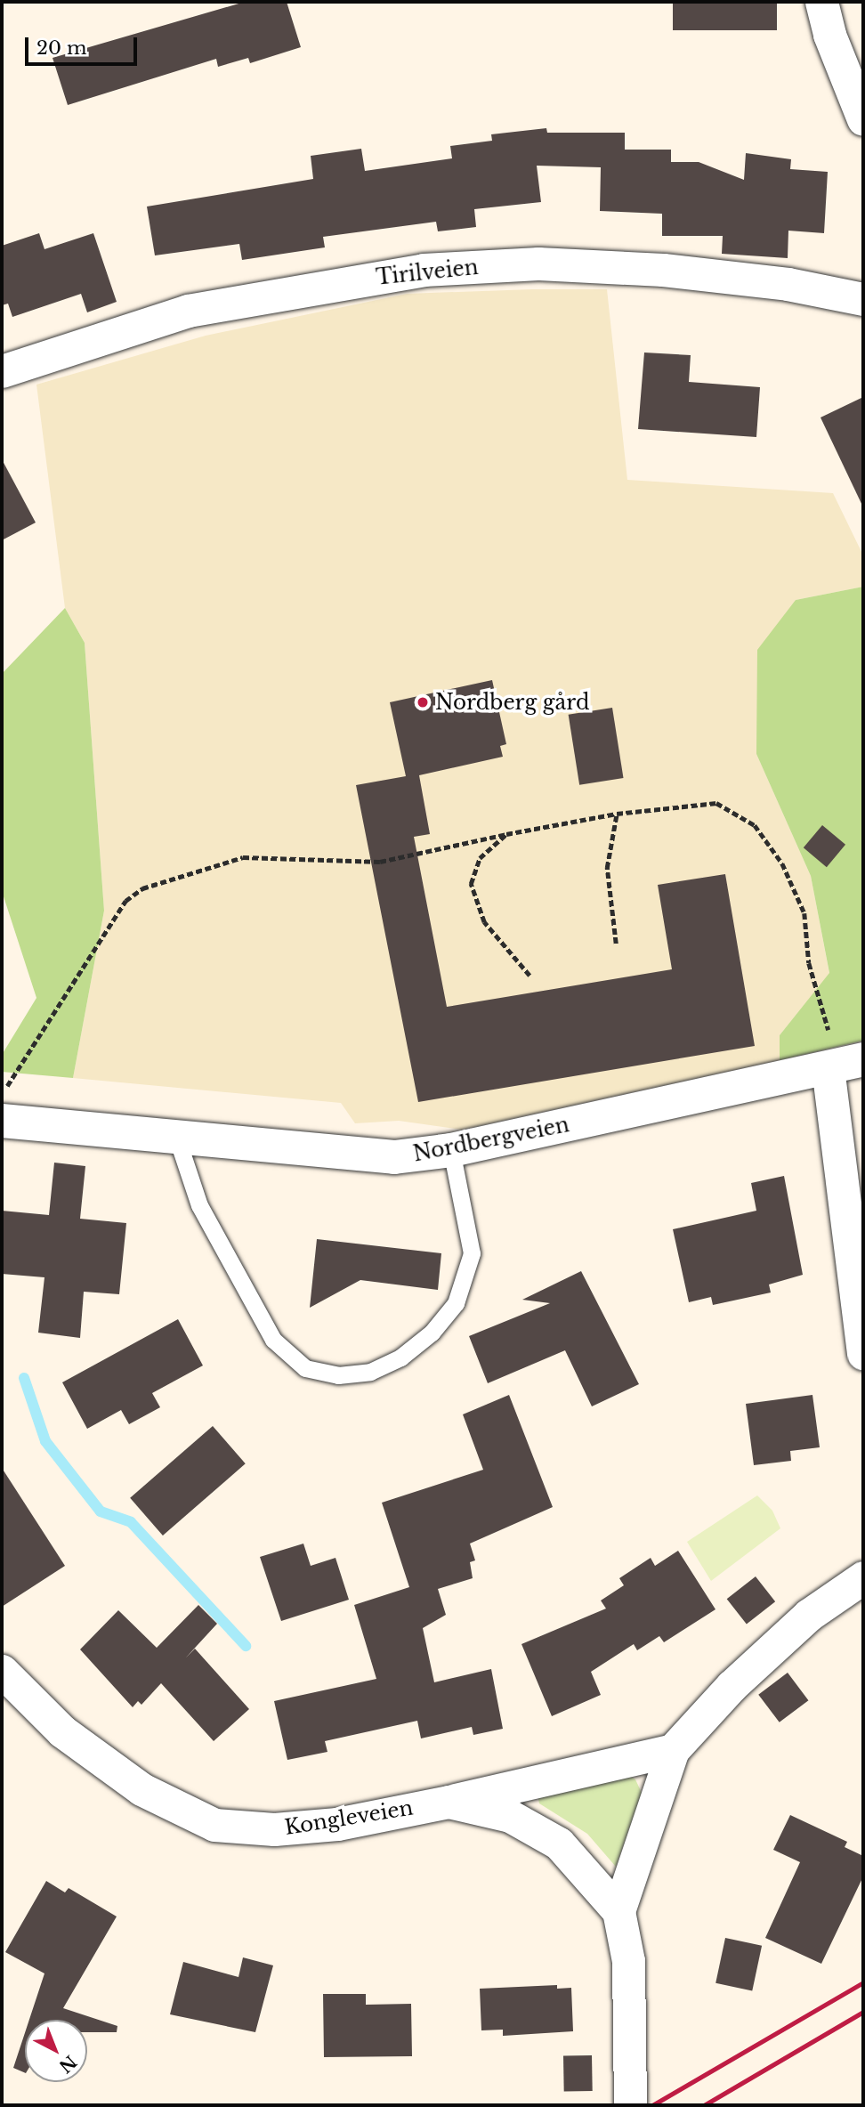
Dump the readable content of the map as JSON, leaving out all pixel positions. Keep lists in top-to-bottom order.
{
  "streets": {
    "street": ["Tirilveien", "Nordbergveien", "Kongleveien"]
  },
  "places": ["Nordberg gård"],
  "scale_bar": "20 m",
  "north": "bottom right"
}
